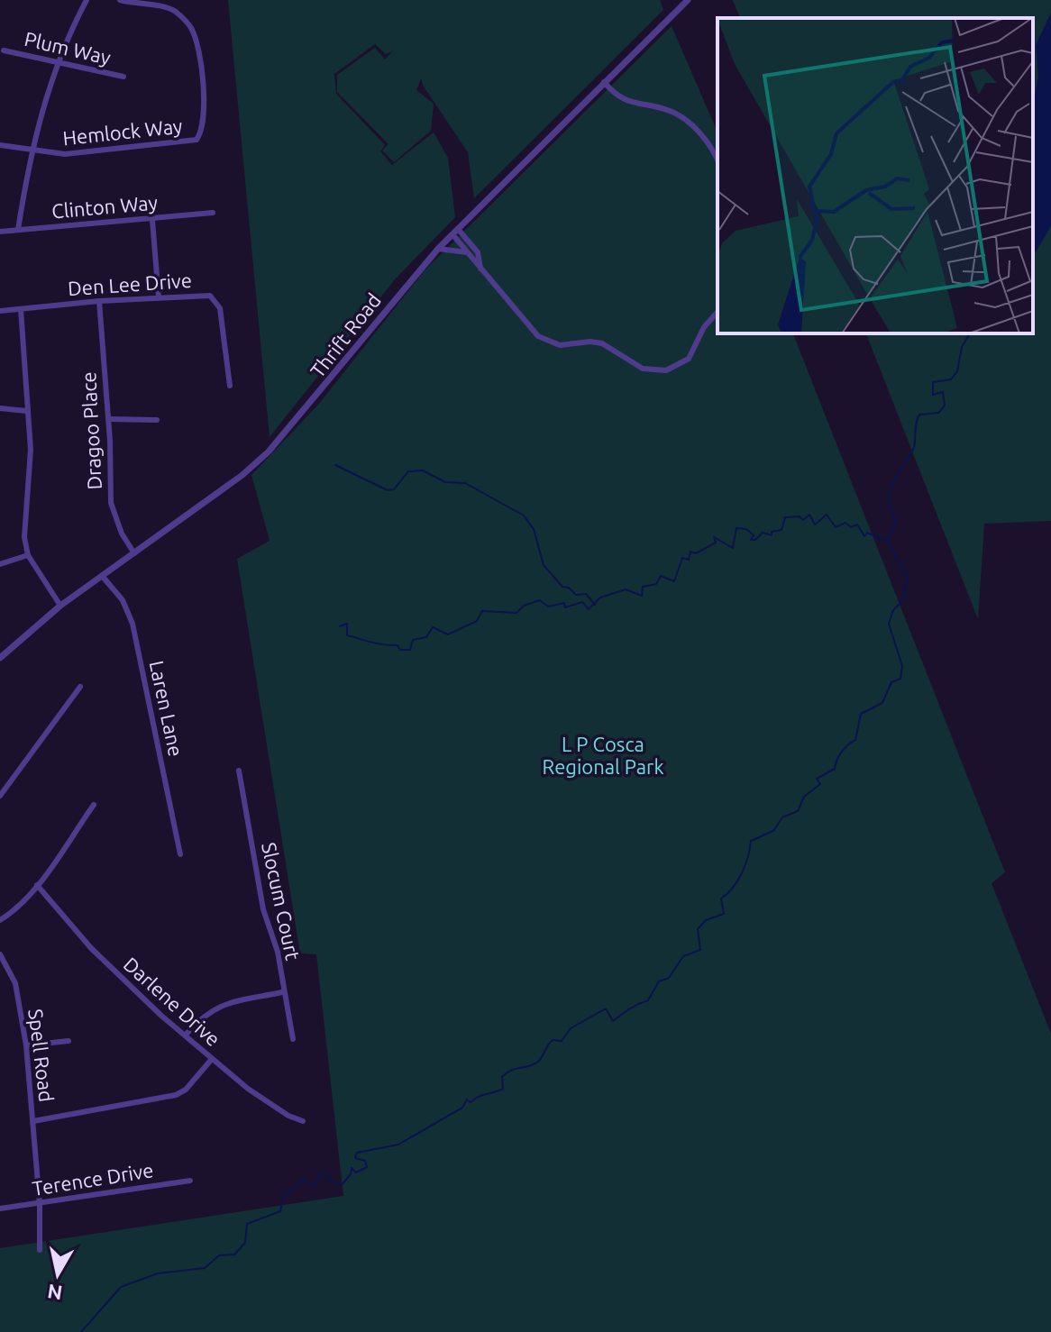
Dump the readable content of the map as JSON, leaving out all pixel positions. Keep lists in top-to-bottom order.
{
  "streets": {
    "street": [
      "Plum Way",
      "Hemlock Way",
      "Clinton Way",
      "Den Lee Drive",
      "Thrift Road",
      "Dragoo Place",
      "Laren Lane",
      "Slocum Court",
      "Darlene Drive",
      "Spell Road",
      "Terence Drive"
    ]
  },
  "crossings": [
    ["Den Lee Drive", "Dragoo Place"],
    ["Thrift Road", "Dragoo Place"],
    ["Thrift Road", "Laren Lane"],
    ["Spell Road", "Terence Drive"]
  ],
  "parks": ["L P Cosca Regional Park"],
  "north": "bottom"
}
